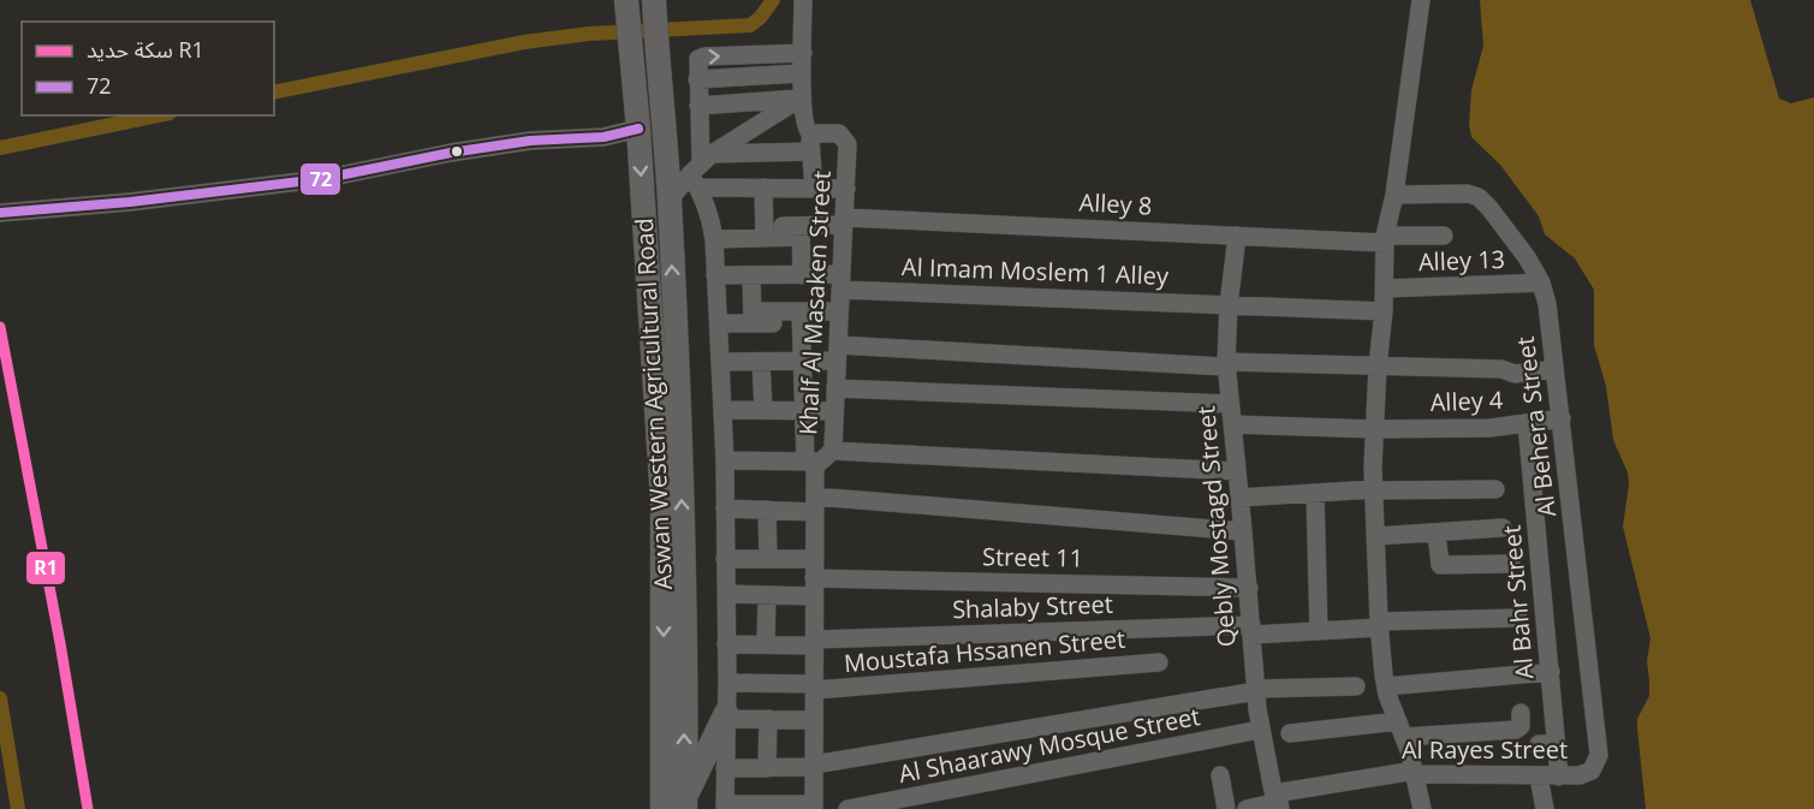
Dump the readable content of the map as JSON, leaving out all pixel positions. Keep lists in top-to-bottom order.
{
  "streets": {
    "main road": ["Aswan Western Agricultural Road"],
    "street": [
      "Alley 8",
      "Alley 13",
      "Al Imam Moslem 1 Alley",
      "Khalf Al Masaken Street",
      "Alley 4",
      "Al Behera Street",
      "Qebly Mostagd Street",
      "Street 11",
      "Al Bahr Street",
      "Shalaby Street",
      "Moustafa Hssanen Street",
      "Al Shaarawy Mosque Street",
      "Al Rayes Street"
    ]
  },
  "crossings": [
    ["Alley 8", "Khalf Al Masaken Street"],
    ["Alley 8", "Qebly Mostagd Street"],
    ["Alley 13", "Al Behera Street"],
    ["Al Imam Moslem 1 Alley", "Khalf Al Masaken Street"],
    ["Al Imam Moslem 1 Alley", "Qebly Mostagd Street"],
    ["Khalf Al Masaken Street", "Street 11"],
    ["Khalf Al Masaken Street", "Shalaby Street"],
    ["Khalf Al Masaken Street", "Moustafa Hssanen Street"],
    ["Alley 4", "Al Behera Street"],
    ["Alley 4", "Al Bahr Street"],
    ["Al Behera Street", "Al Rayes Street"],
    ["Qebly Mostagd Street", "Street 11"],
    ["Qebly Mostagd Street", "Shalaby Street"],
    ["Qebly Mostagd Street", "Al Shaarawy Mosque Street"],
    ["Qebly Mostagd Street", "Al Rayes Street"],
    ["Al Bahr Street", "Al Rayes Street"]
  ],
  "lines": ["transit line 72", "rail line R1"],
  "legend": ["سكة حديد R1", "72"]
}
